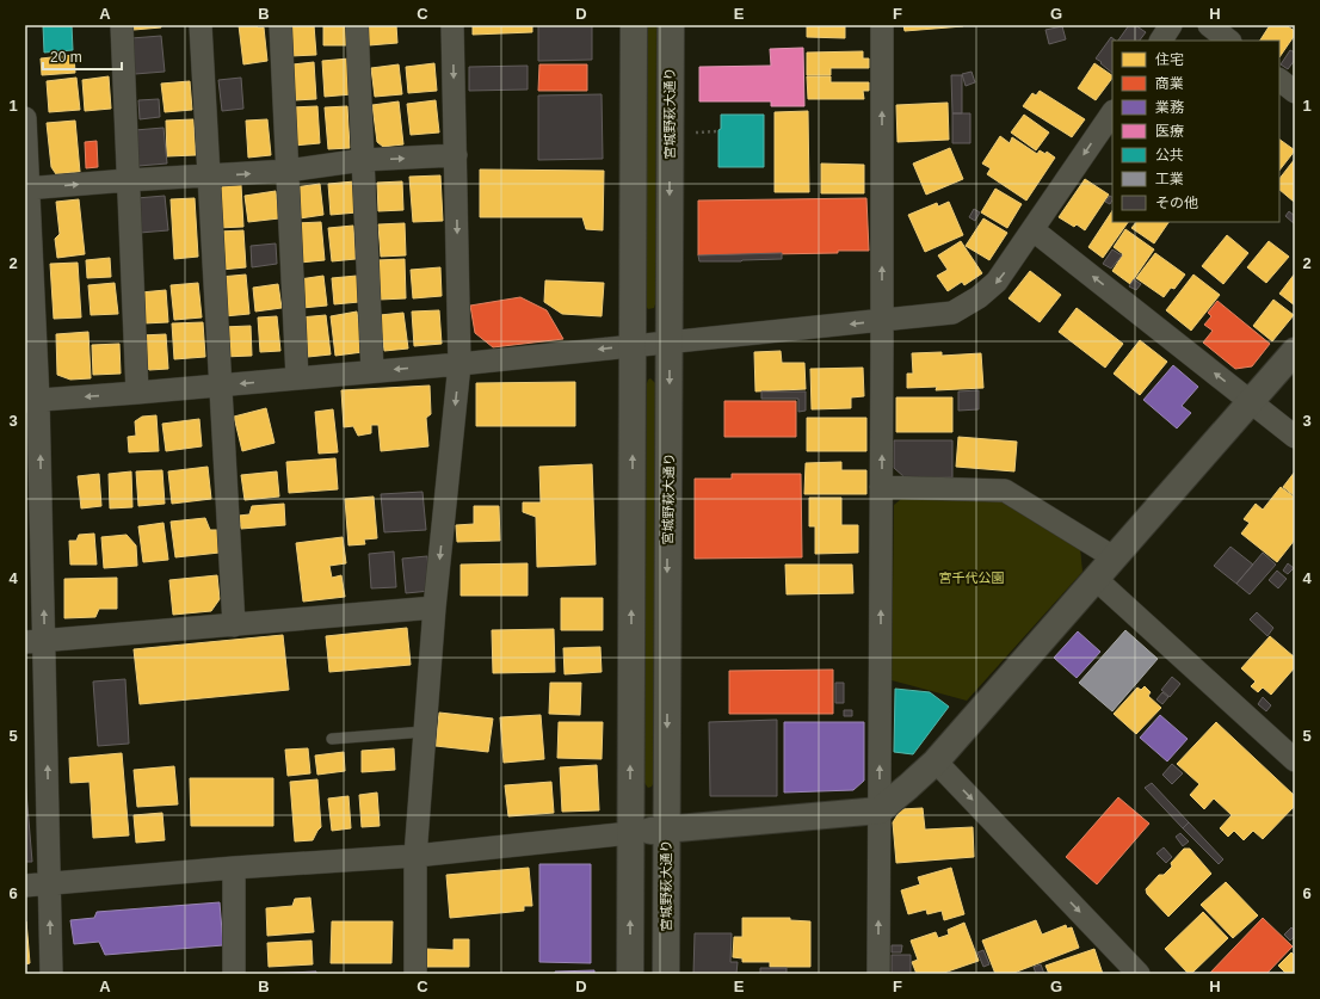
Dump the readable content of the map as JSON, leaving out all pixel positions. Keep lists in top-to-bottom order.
{
  "streets": {
    "street": ["宮城野萩大通り"]
  },
  "parks": ["宮千代公園"],
  "legend": [
    "住宅",
    "商業",
    "業務",
    "医療",
    "公共",
    "工業",
    "その他"
  ],
  "scale_bar": "20 m",
  "grid": {
    "columns": [
      "A",
      "B",
      "C",
      "D",
      "E",
      "F",
      "G",
      "H"
    ],
    "rows": [
      "1",
      "2",
      "3",
      "4",
      "5",
      "6"
    ]
  }
}
